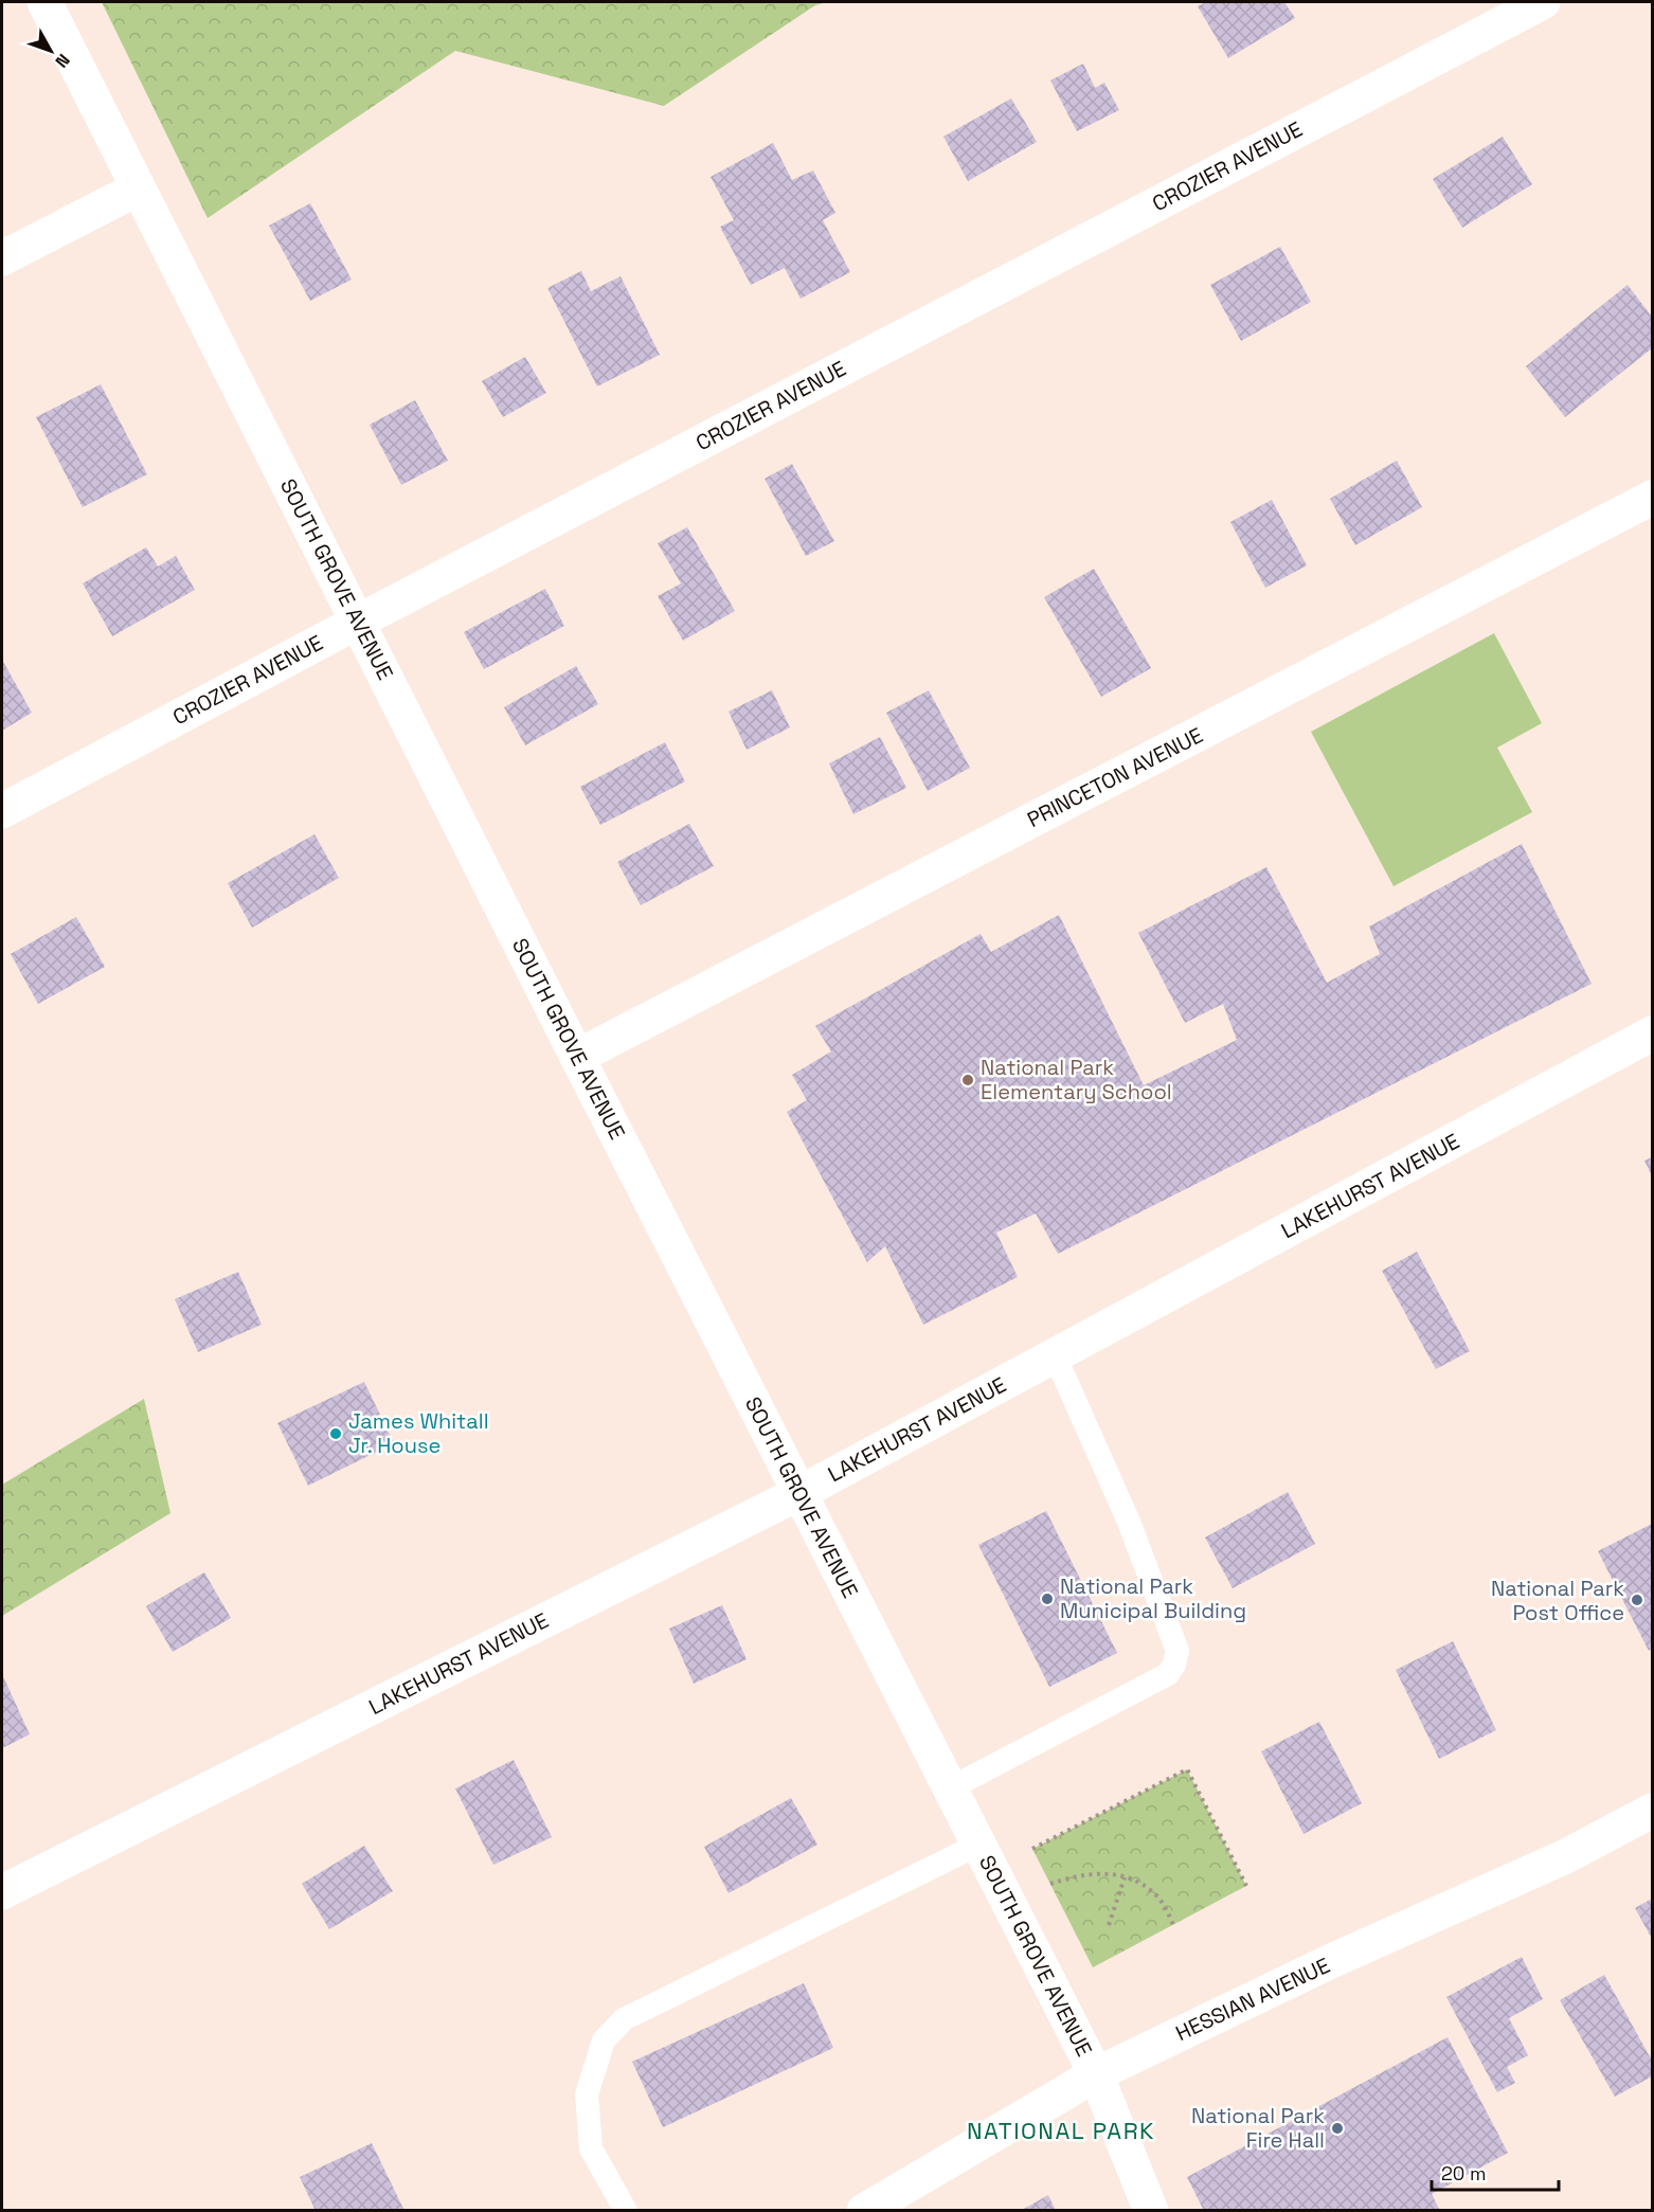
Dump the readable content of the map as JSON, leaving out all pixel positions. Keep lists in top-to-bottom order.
{
  "streets": {
    "street": [
      "CROZIER AVENUE",
      "SOUTH GROVE AVENUE",
      "PRINCETON AVENUE",
      "LAKEHURST AVENUE",
      "HESSIAN AVENUE"
    ]
  },
  "crossings": [
    ["CROZIER AVENUE", "SOUTH GROVE AVENUE"],
    ["SOUTH GROVE AVENUE", "PRINCETON AVENUE"],
    ["SOUTH GROVE AVENUE", "LAKEHURST AVENUE"],
    ["SOUTH GROVE AVENUE", "HESSIAN AVENUE"]
  ],
  "districts": ["NATIONAL PARK"],
  "places": [
    "National Park Elementary School",
    "James Whitall Jr. House",
    "National Park Municipal Building",
    "National Park Post Office",
    "National Park Fire Hall"
  ],
  "scale_bar": "20 m",
  "north": "bottom right"
}
